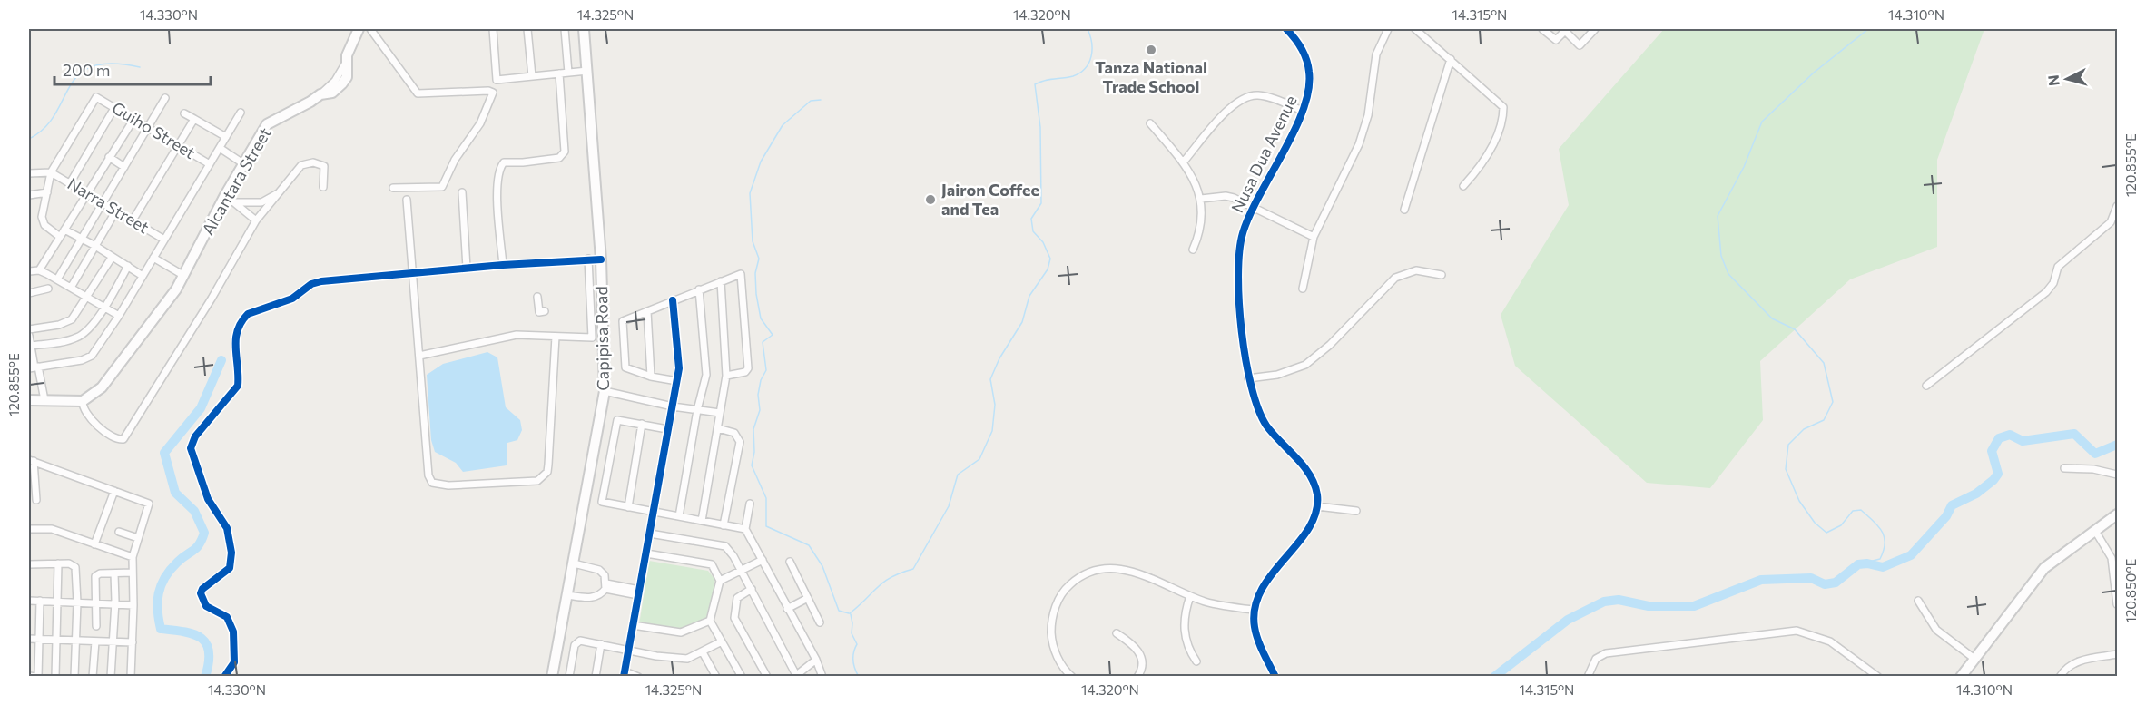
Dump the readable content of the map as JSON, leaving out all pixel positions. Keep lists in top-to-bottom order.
{
  "streets": {
    "main road": ["Alcantara Street", "Capipisa Road"],
    "street": ["Guiho Street", "Nusa Dua Avenue", "Narra Street"]
  },
  "crossings": [
    ["Guiho Street", "Narra Street"]
  ],
  "places": ["Tanza National Trade School", "Jairon Coffee and Tea"],
  "scale_bar": "200 m",
  "north": "left",
  "coordinates": [
    "14.330°N",
    "14.325°N",
    "14.320°N",
    "14.315°N",
    "14.310°N",
    "120.855°E",
    "120.850°E"
  ]
}
